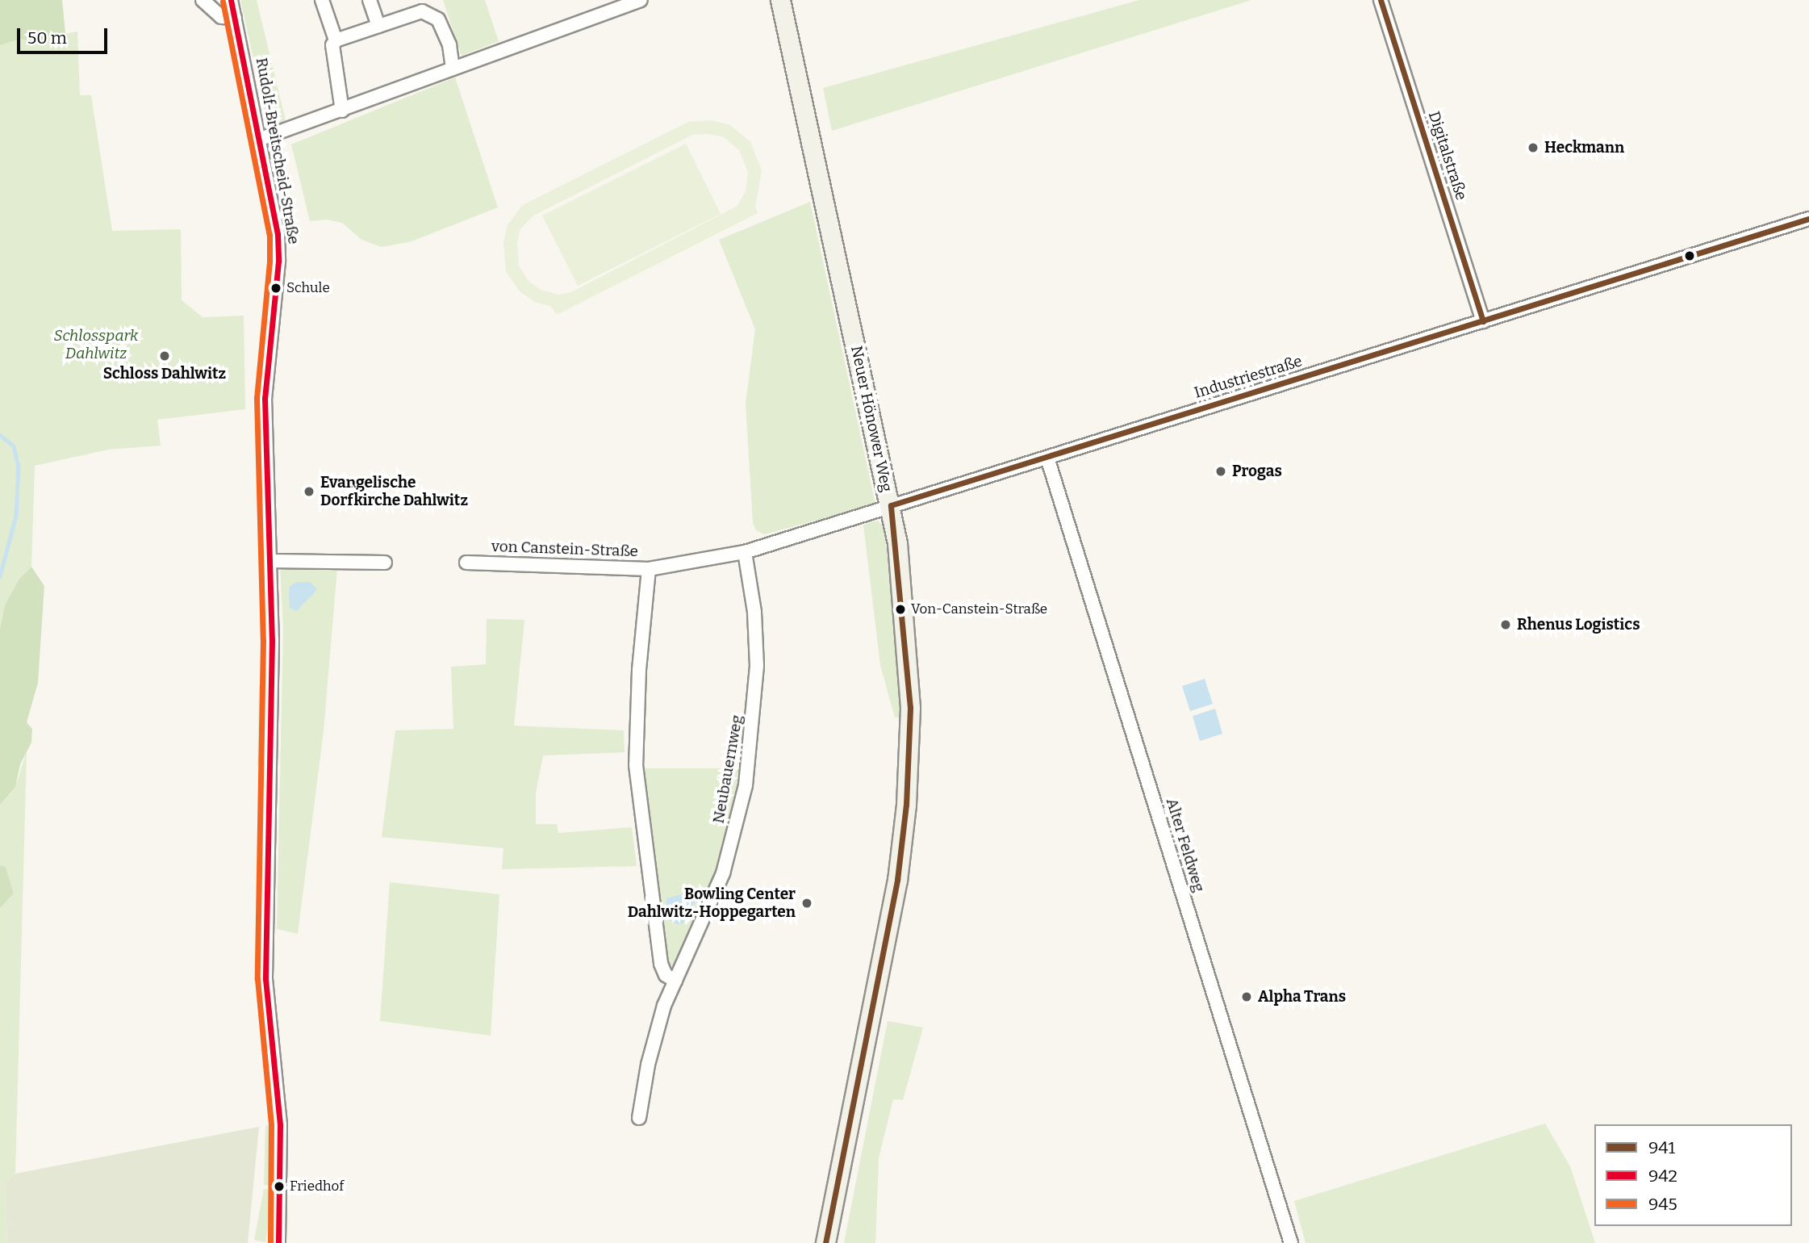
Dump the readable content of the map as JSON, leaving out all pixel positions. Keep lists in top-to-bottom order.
{
  "streets": {
    "main road": ["Neuer Hönower Weg"],
    "street": [
      "Rudolf-Breitscheid-Straße",
      "Digitalstraße",
      "Industriestraße",
      "von Canstein-Straße",
      "Neubauernweg",
      "Alter Feldweg"
    ]
  },
  "crossings": [
    ["Digitalstraße", "Industriestraße"],
    ["Industriestraße", "Neuer Hönower Weg"],
    ["Industriestraße", "von Canstein-Straße"],
    ["Industriestraße", "Alter Feldweg"],
    ["Neuer Hönower Weg", "von Canstein-Straße"],
    ["von Canstein-Straße", "Neubauernweg"]
  ],
  "parks": ["Schlosspark Dahlwitz"],
  "places": [
    "Heckmann",
    "Schule",
    "Schloss Dahlwitz",
    "Progas",
    "Evangelische Dorfkirche Dahlwitz",
    "Von-Canstein-Straße",
    "Rhenus Logistics",
    "Bowling Center Dahlwitz-Hoppegarten",
    "Alpha Trans",
    "Friedhof"
  ],
  "lines": ["transit line 941", "transit line 942", "transit line 945"],
  "legend": ["941", "942", "945"],
  "scale_bar": "50 m"
}
